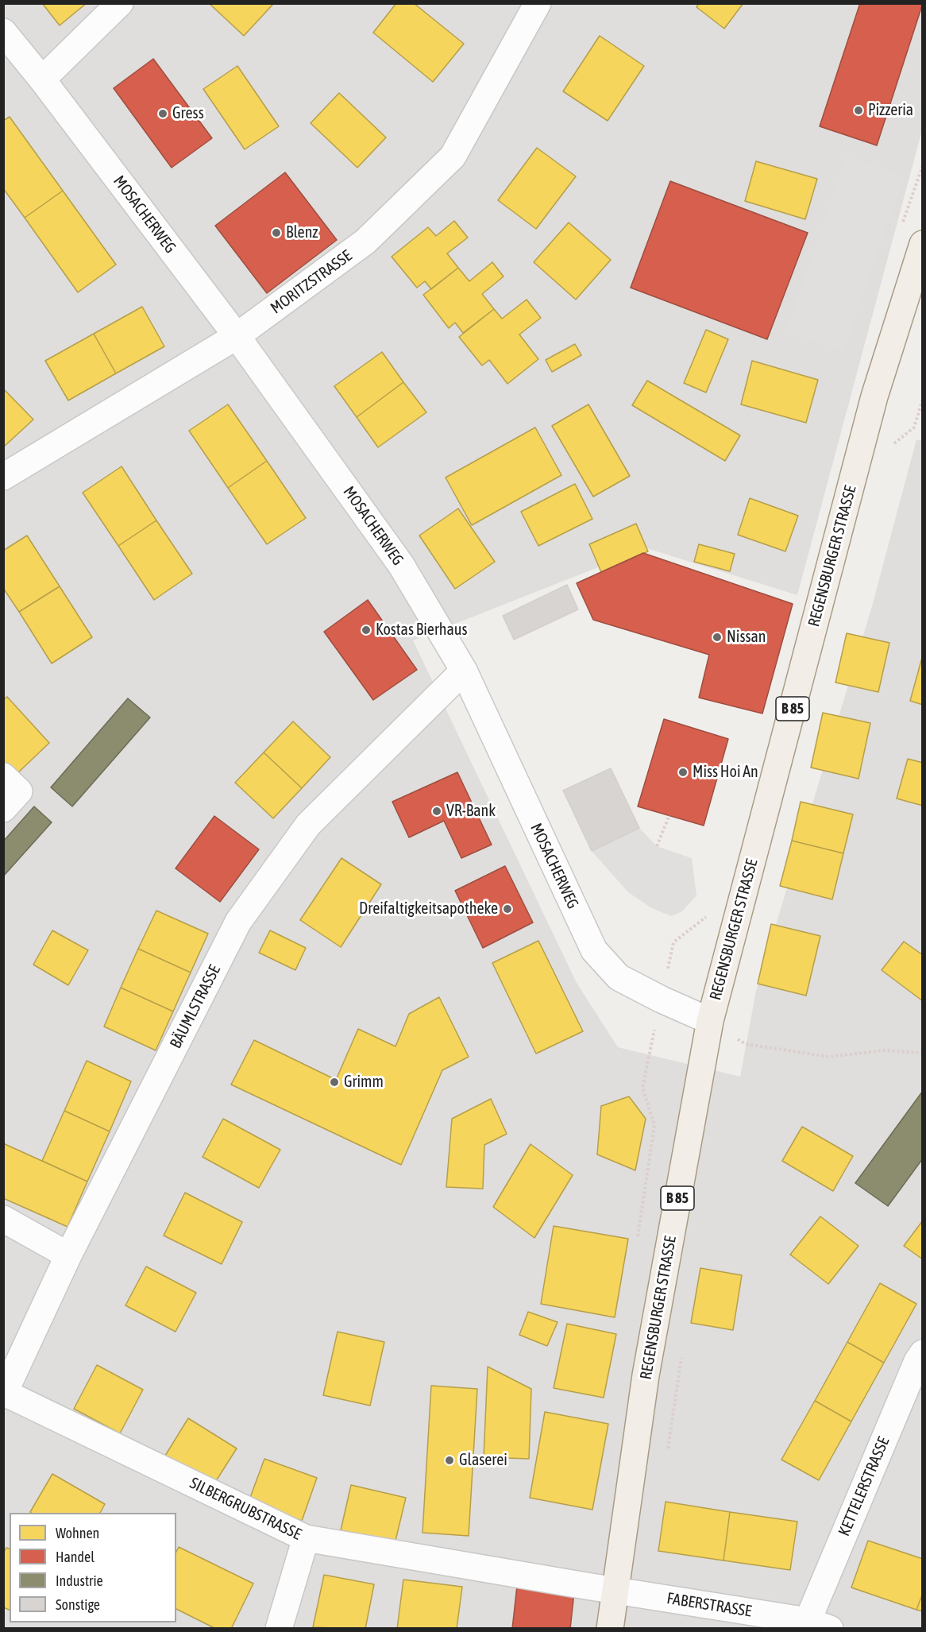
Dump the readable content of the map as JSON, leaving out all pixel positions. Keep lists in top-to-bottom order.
{
  "streets": {
    "main road": ["REGENSBURGER STRASSE", "B 85"],
    "street": [
      "MOSACHERWEG",
      "MORITZSTRASSE",
      "BÄUMLSTRASSE",
      "KETTELERSTRASSE",
      "SILBERGRUBSTRASSE",
      "FABERSTRASSE"
    ]
  },
  "crossings": [
    ["MOSACHERWEG", "MORITZSTRASSE"],
    ["MOSACHERWEG", "REGENSBURGER STRASSE"],
    ["MOSACHERWEG", "BÄUMLSTRASSE"],
    ["REGENSBURGER STRASSE", "SILBERGRUBSTRASSE"],
    ["REGENSBURGER STRASSE", "FABERSTRASSE"],
    ["BÄUMLSTRASSE", "SILBERGRUBSTRASSE"],
    ["KETTELERSTRASSE", "FABERSTRASSE"],
    ["SILBERGRUBSTRASSE", "FABERSTRASSE"]
  ],
  "places": [
    "Pizzeria",
    "Gress",
    "Blenz",
    "Kostas Bierhaus",
    "Nissan",
    "Miss Hoi An",
    "VR-Bank",
    "Dreifaltigkeitsapotheke",
    "Grimm",
    "Glaserei"
  ],
  "legend": [
    "Wohnen",
    "Handel",
    "Industrie",
    "Sonstige"
  ]
}
